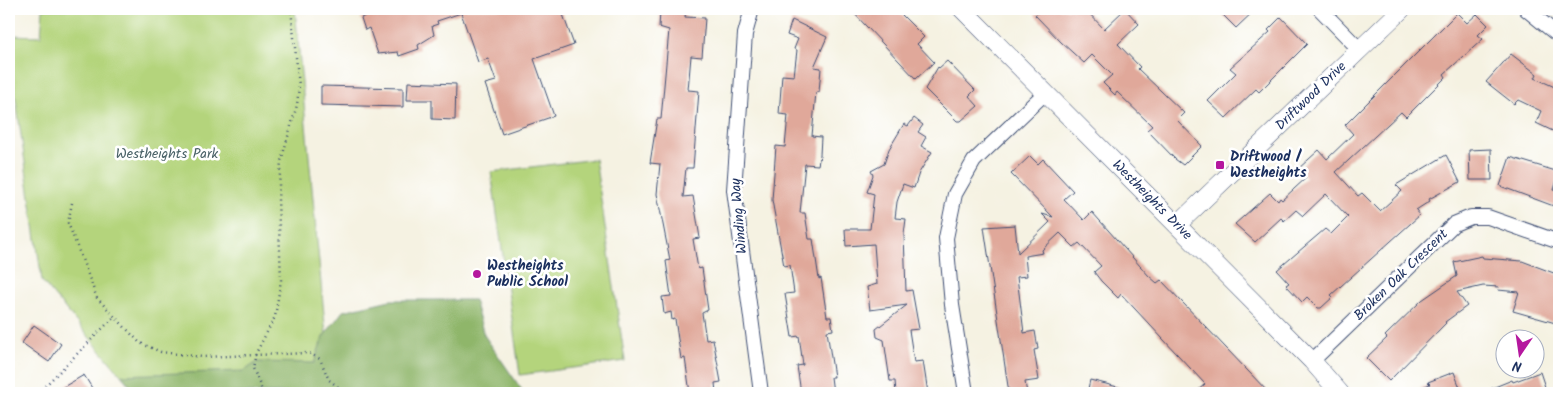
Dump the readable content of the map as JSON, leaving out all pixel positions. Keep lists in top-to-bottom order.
{
  "streets": {
    "street": [
      "Driftwood Drive",
      "Westheights Drive",
      "Winding Way",
      "Broken Oak Crescent"
    ]
  },
  "crossings": [
    ["Driftwood Drive", "Westheights Drive"],
    ["Westheights Drive", "Broken Oak Crescent"]
  ],
  "parks": ["Westheights Park"],
  "places": {
    "transit": ["Driftwood / Westheights"],
    "other": ["Westheights Public School"]
  },
  "north": "bottom"
}
